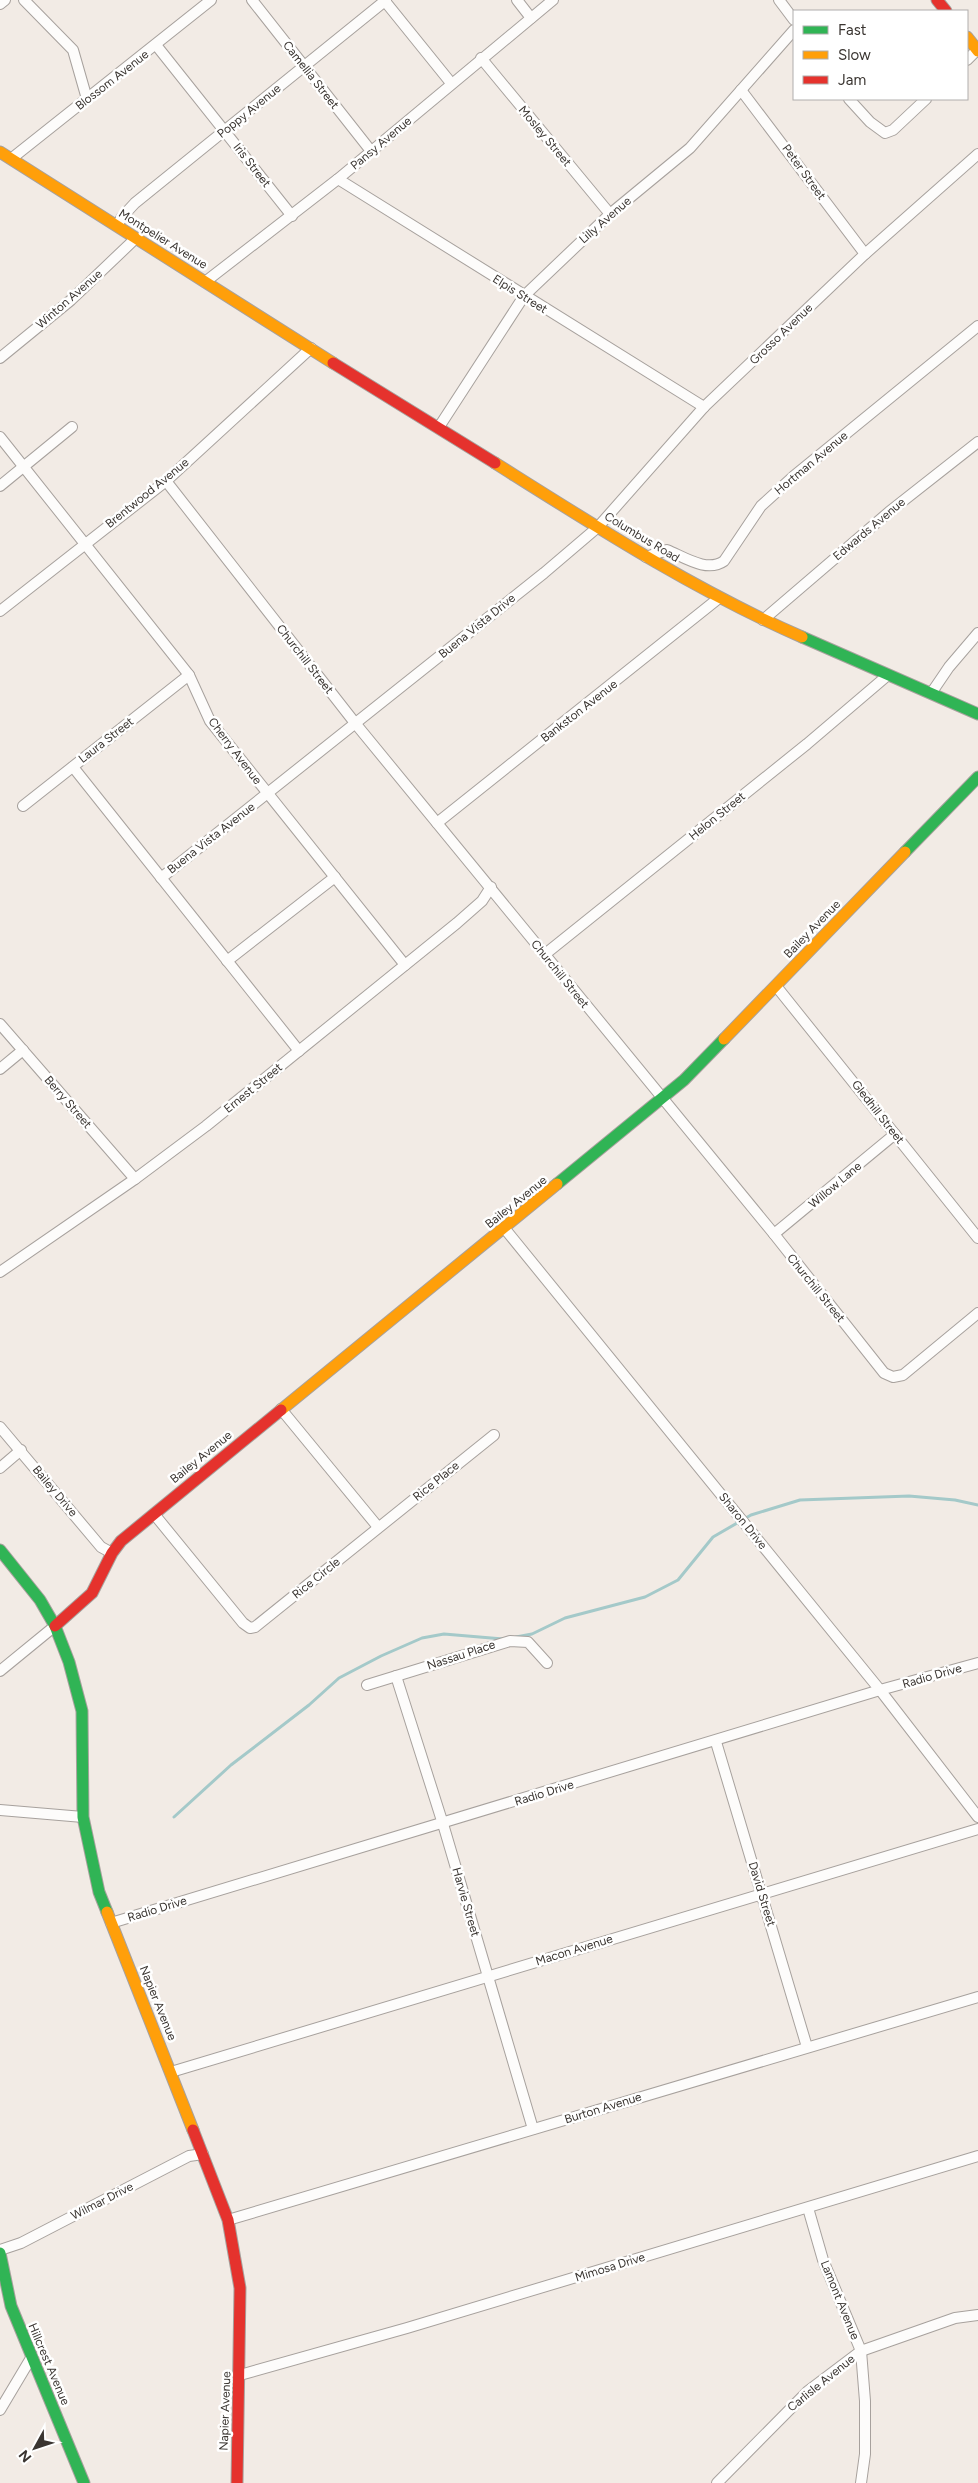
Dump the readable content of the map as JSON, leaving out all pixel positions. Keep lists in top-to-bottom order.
{
  "streets": {
    "street": [
      "Camellia Street",
      "Blossom Avenue",
      "Poppy Avenue",
      "Mosley Street",
      "Pansy Avenue",
      "Iris Street",
      "Peter Street",
      "Lilly Avenue",
      "Montpelier Avenue",
      "Elpis Street",
      "Winton Avenue",
      "Grosso Avenue",
      "Hortman Avenue",
      "Brentwood Avenue",
      "Edwards Avenue",
      "Columbus Road",
      "Buena Vista Drive",
      "Churchill Street",
      "Bankston Avenue",
      "Laura Street",
      "Cherry Avenue",
      "Helon Street",
      "Buena Vista Avenue",
      "Bailey Avenue",
      "Ernest Street",
      "Berry Street",
      "Gledhill Street",
      "Willow Lane",
      "Rice Place",
      "Bailey Drive",
      "Sharon Drive",
      "Rice Circle",
      "Nassau Place",
      "Radio Drive",
      "David Street",
      "Harvie Street",
      "Macon Avenue",
      "Napier Avenue",
      "Burton Avenue",
      "Wilmar Drive",
      "Mimosa Drive",
      "Lamont Avenue",
      "Hillcrest Avenue",
      "Carlisle Avenue"
    ]
  },
  "crossings": [
    ["Camellia Street", "Poppy Avenue"],
    ["Camellia Street", "Pansy Avenue"],
    ["Blossom Avenue", "Iris Street"],
    ["Blossom Avenue", "Montpelier Avenue"],
    ["Poppy Avenue", "Iris Street"],
    ["Poppy Avenue", "Montpelier Avenue"],
    ["Mosley Street", "Pansy Avenue"],
    ["Mosley Street", "Lilly Avenue"],
    ["Pansy Avenue", "Iris Street"],
    ["Pansy Avenue", "Montpelier Avenue"],
    ["Pansy Avenue", "Elpis Street"],
    ["Peter Street", "Lilly Avenue"],
    ["Peter Street", "Grosso Avenue"],
    ["Lilly Avenue", "Elpis Street"],
    ["Lilly Avenue", "Columbus Road"],
    ["Montpelier Avenue", "Winton Avenue"],
    ["Montpelier Avenue", "Brentwood Avenue"],
    ["Montpelier Avenue", "Columbus Road"],
    ["Elpis Street", "Grosso Avenue"],
    ["Grosso Avenue", "Columbus Road"],
    ["Grosso Avenue", "Buena Vista Drive"],
    ["Hortman Avenue", "Columbus Road"],
    ["Brentwood Avenue", "Columbus Road"],
    ["Brentwood Avenue", "Churchill Street"],
    ["Brentwood Avenue", "Cherry Avenue"],
    ["Edwards Avenue", "Columbus Road"],
    ["Columbus Road", "Buena Vista Drive"],
    ["Columbus Road", "Bankston Avenue"],
    ["Columbus Road", "Helon Street"],
    ["Buena Vista Drive", "Churchill Street"],
    ["Buena Vista Drive", "Buena Vista Avenue"],
    ["Churchill Street", "Bankston Avenue"],
    ["Churchill Street", "Helon Street"],
    ["Churchill Street", "Buena Vista Avenue"],
    ["Churchill Street", "Bailey Avenue"],
    ["Churchill Street", "Ernest Street"],
    ["Churchill Street", "Willow Lane"],
    ["Laura Street", "Cherry Avenue"],
    ["Cherry Avenue", "Buena Vista Avenue"],
    ["Cherry Avenue", "Ernest Street"],
    ["Bailey Avenue", "Gledhill Street"],
    ["Bailey Avenue", "Bailey Drive"],
    ["Bailey Avenue", "Sharon Drive"],
    ["Bailey Avenue", "Rice Circle"],
    ["Bailey Avenue", "Napier Avenue"],
    ["Ernest Street", "Berry Street"],
    ["Gledhill Street", "Willow Lane"],
    ["Rice Place", "Rice Circle"],
    ["Sharon Drive", "Radio Drive"],
    ["Nassau Place", "Harvie Street"],
    ["Radio Drive", "David Street"],
    ["Radio Drive", "Harvie Street"],
    ["Radio Drive", "Napier Avenue"],
    ["David Street", "Macon Avenue"],
    ["David Street", "Burton Avenue"],
    ["Harvie Street", "Macon Avenue"],
    ["Harvie Street", "Burton Avenue"],
    ["Macon Avenue", "Napier Avenue"],
    ["Napier Avenue", "Burton Avenue"],
    ["Napier Avenue", "Wilmar Drive"],
    ["Napier Avenue", "Mimosa Drive"],
    ["Wilmar Drive", "Hillcrest Avenue"],
    ["Mimosa Drive", "Lamont Avenue"],
    ["Lamont Avenue", "Carlisle Avenue"]
  ],
  "legend": ["Fast", "Slow", "Jam"],
  "north": "bottom left"
}
